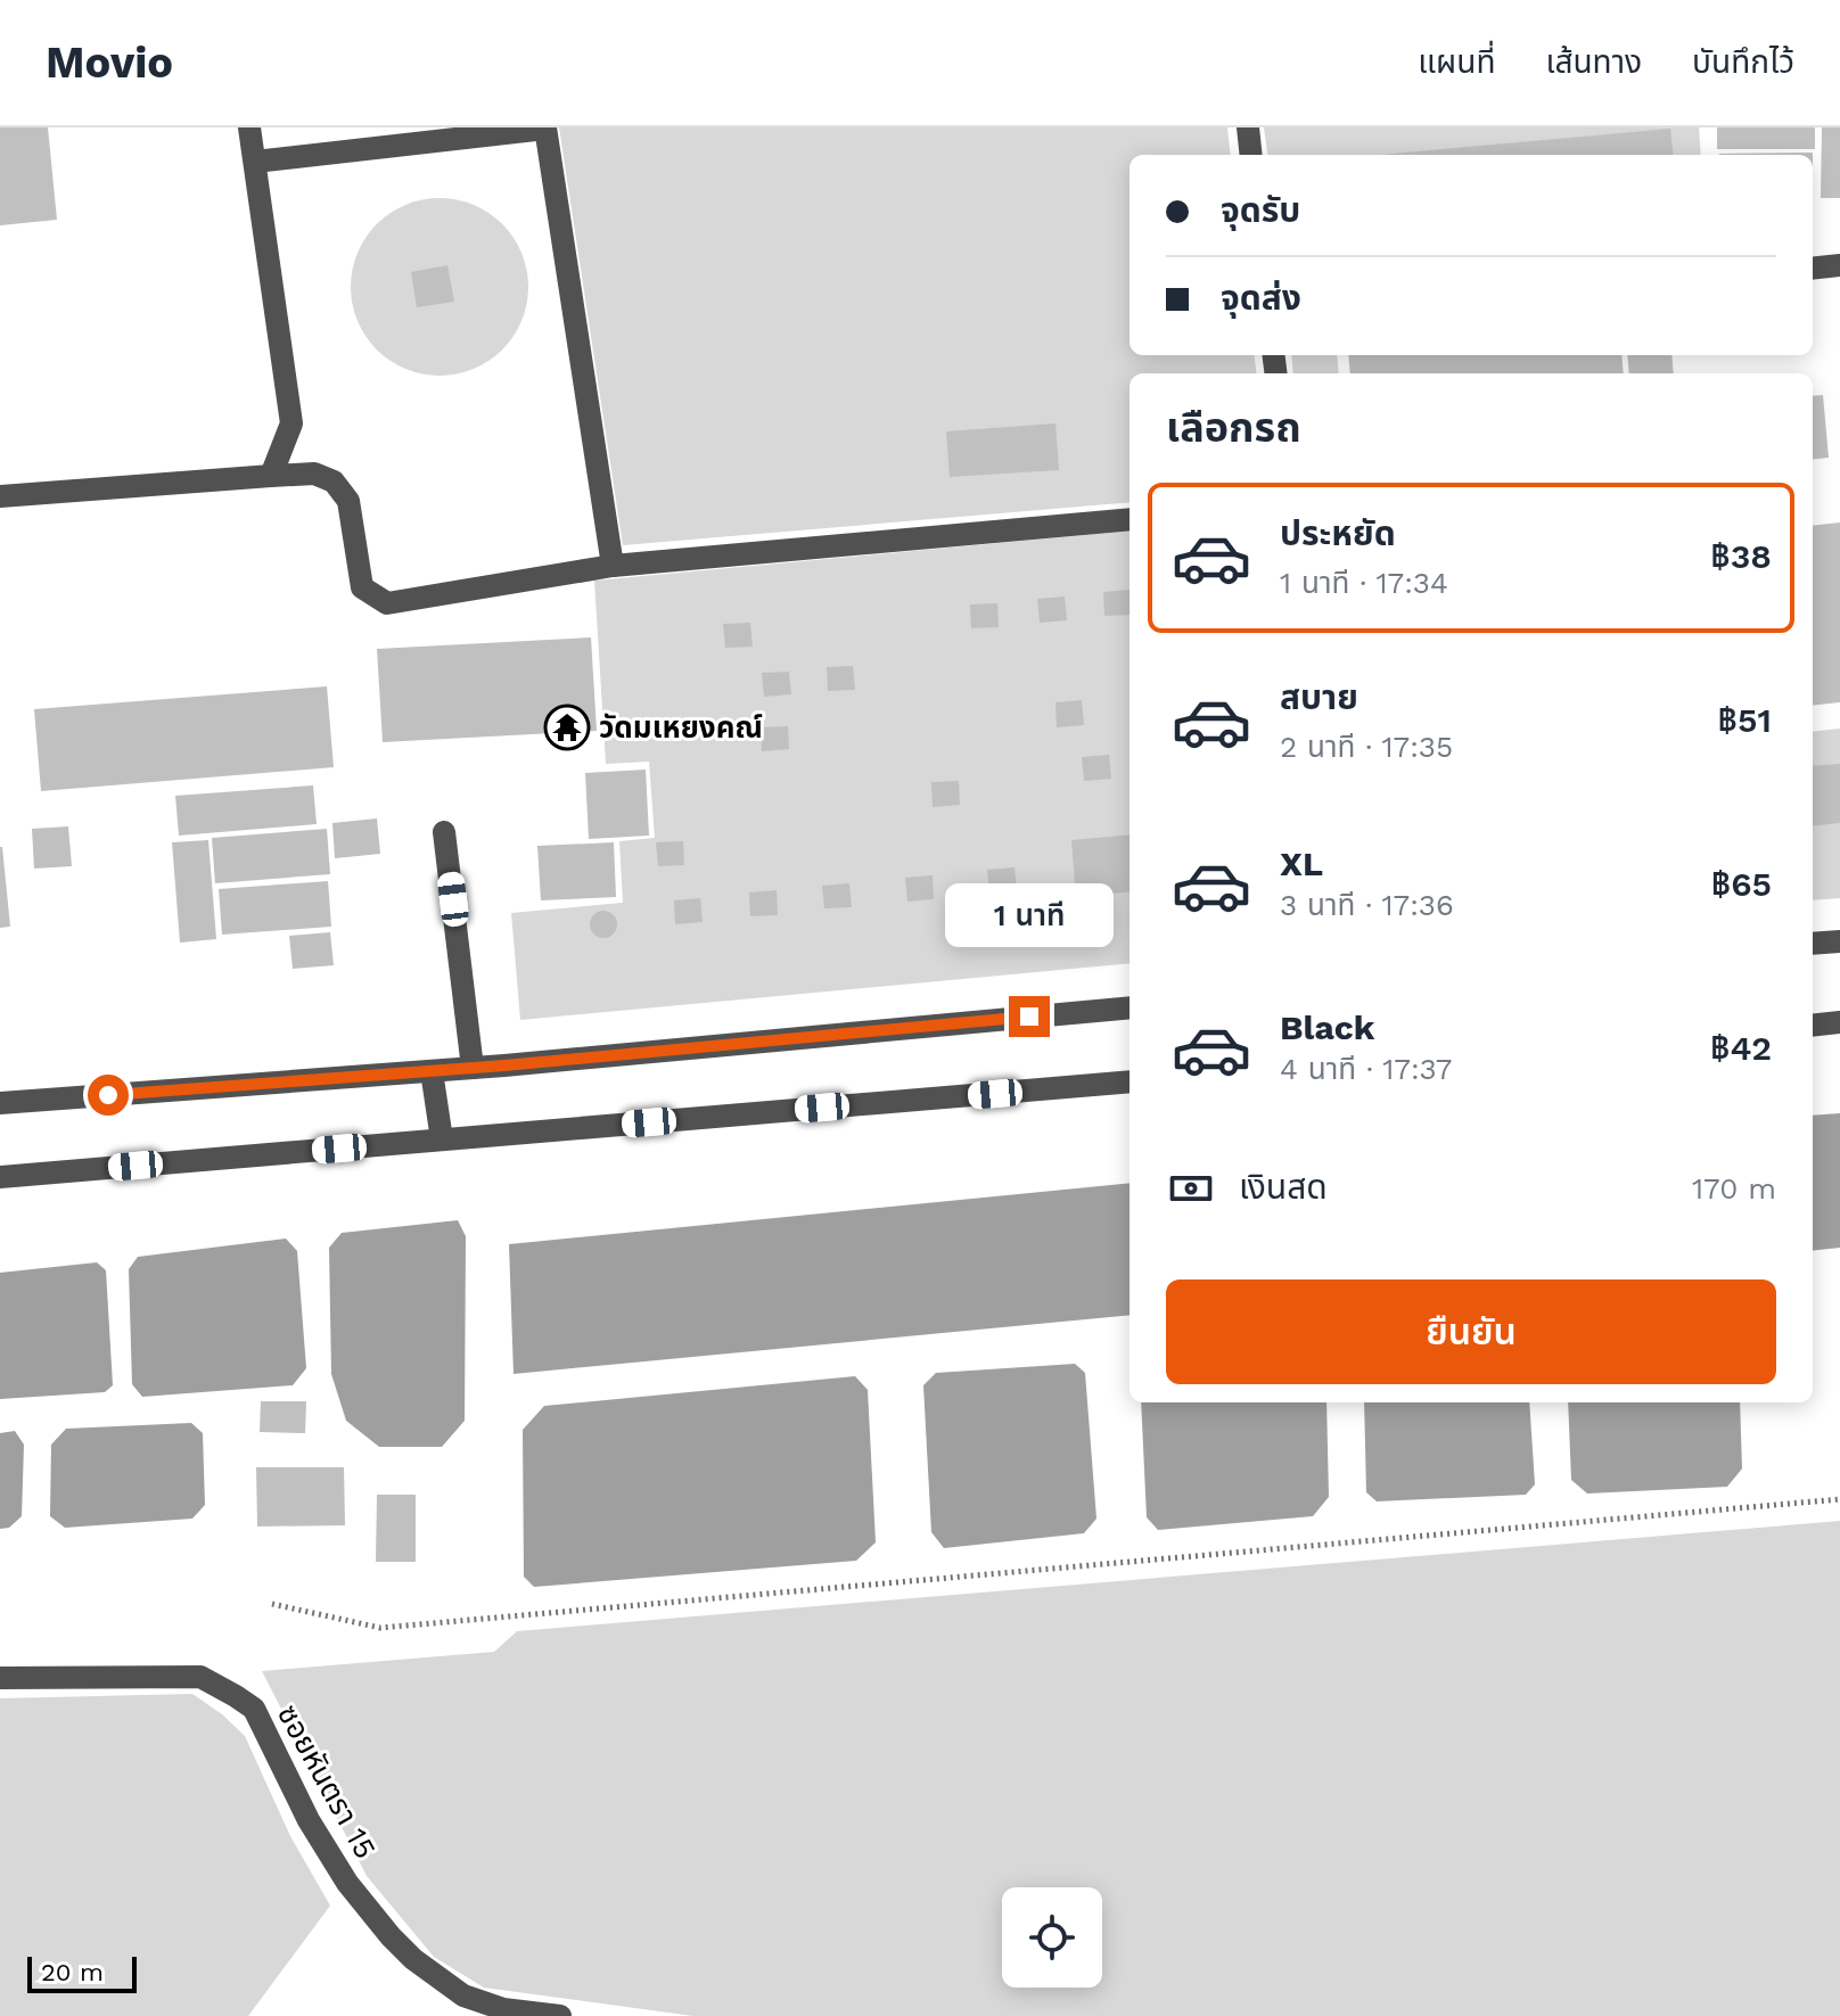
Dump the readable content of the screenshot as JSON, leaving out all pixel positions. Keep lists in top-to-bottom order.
{
  "streets": {
    "street": ["ซอยหันตรา 15"]
  },
  "places": {
    "temple": ["วัดมเหยงคณ์"]
  },
  "scale_bar": "20 m",
  "page": {
    "header": "Movio",
    "nav": ["แผนที่", "เส้นทาง", "บันทึกไว้"],
    "banner": ["จุดรับ", "จุดส่ง"],
    "heading": "เลือกรถ",
    "list": [
      {
        "name": "ประหยัด",
        "note": "1 นาที · 17:34",
        "value": "฿38"
      },
      {
        "name": "สบาย",
        "note": "2 นาที · 17:35",
        "value": "฿51"
      },
      {
        "name": "XL",
        "note": "3 นาที · 17:36",
        "value": "฿65"
      },
      {
        "name": "Black",
        "note": "4 นาที · 17:37",
        "value": "฿42"
      }
    ],
    "bubble": "1 นาที",
    "pay": ["เงินสด", "170 m"],
    "buttons": "ยืนยัน",
    "scale": "20 m"
  }
}
